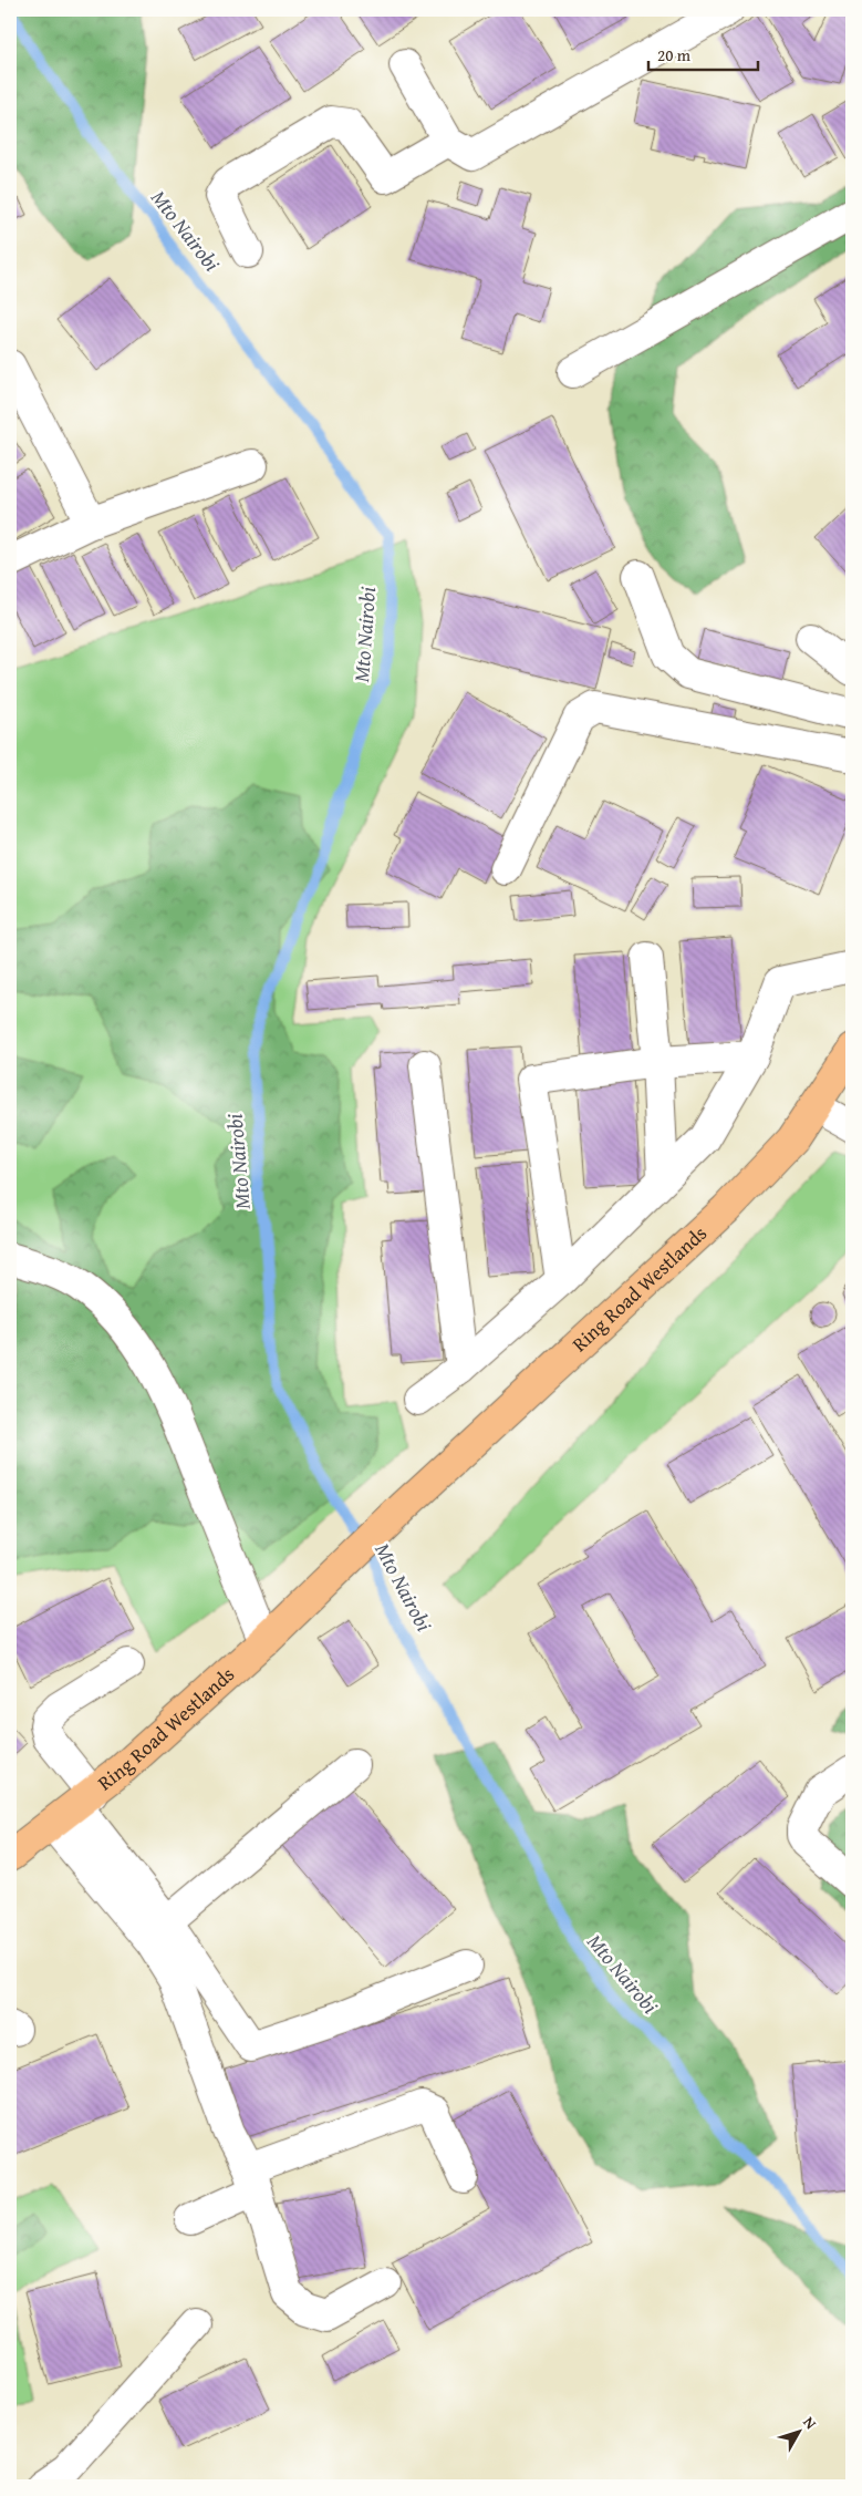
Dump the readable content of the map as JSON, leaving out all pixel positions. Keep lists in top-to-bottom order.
{
  "streets": {
    "main road": ["Ring Road Westlands"]
  },
  "water": ["Mto Nairobi"],
  "scale_bar": "20 m",
  "north": "top right"
}
